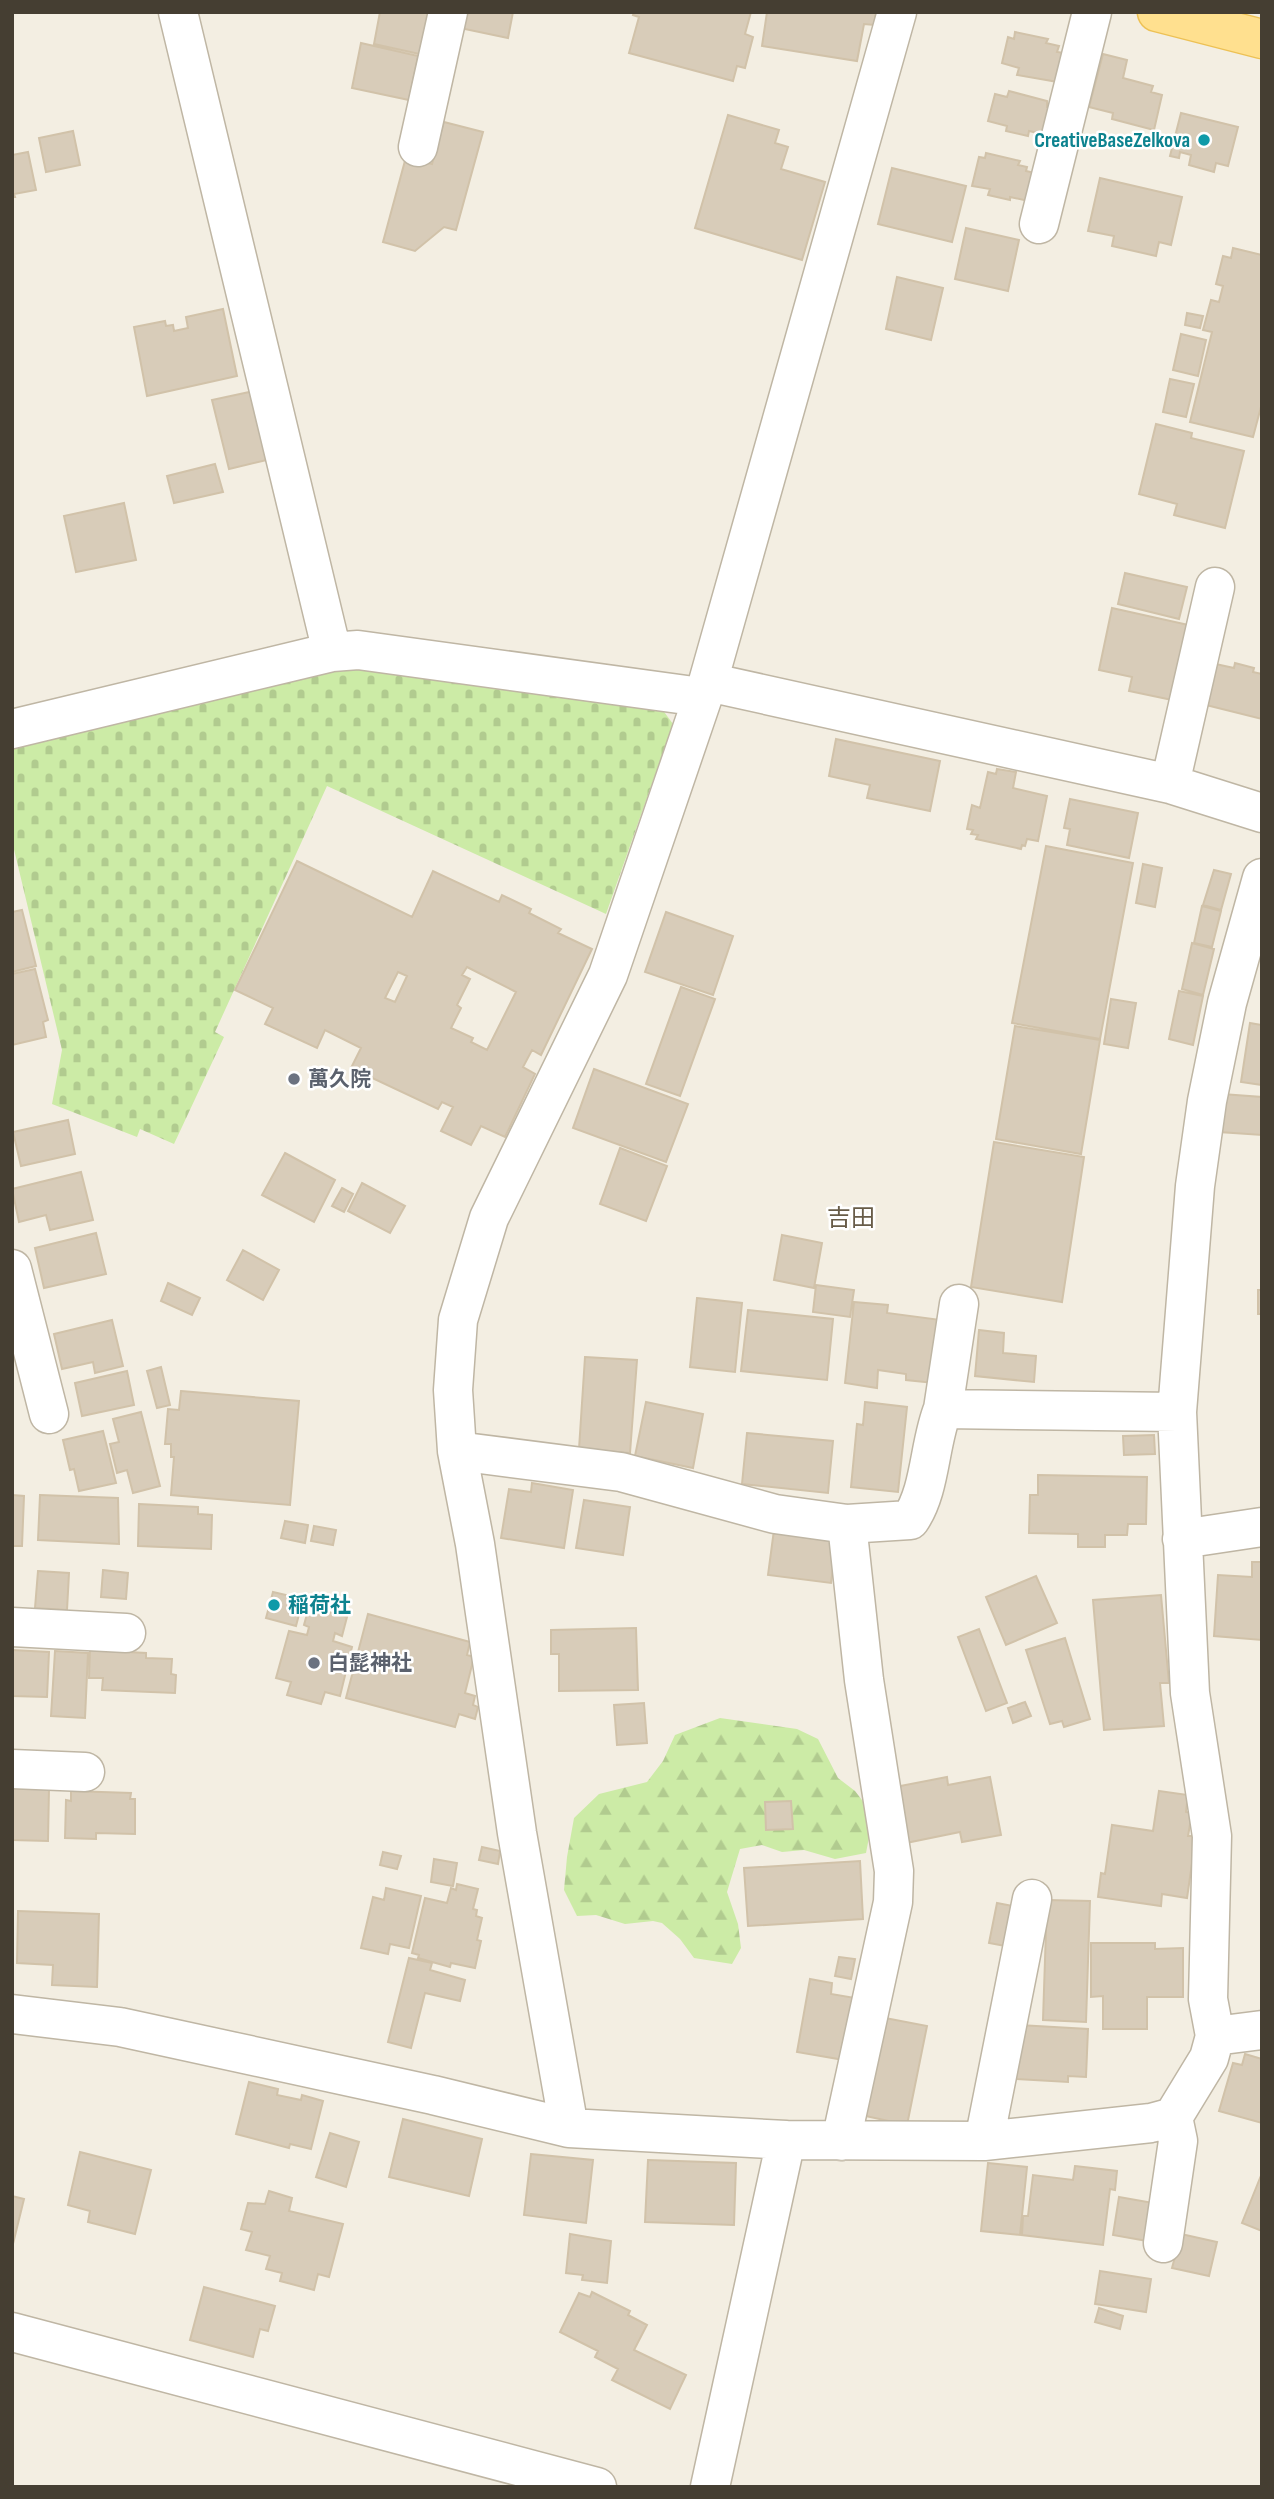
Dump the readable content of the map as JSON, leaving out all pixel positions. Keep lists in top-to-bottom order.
{
  "districts": ["吉田"],
  "places": [
    "CreativeBaseZelkova",
    "萬久院",
    "稲荷社",
    "白髭神社"
  ]
}
